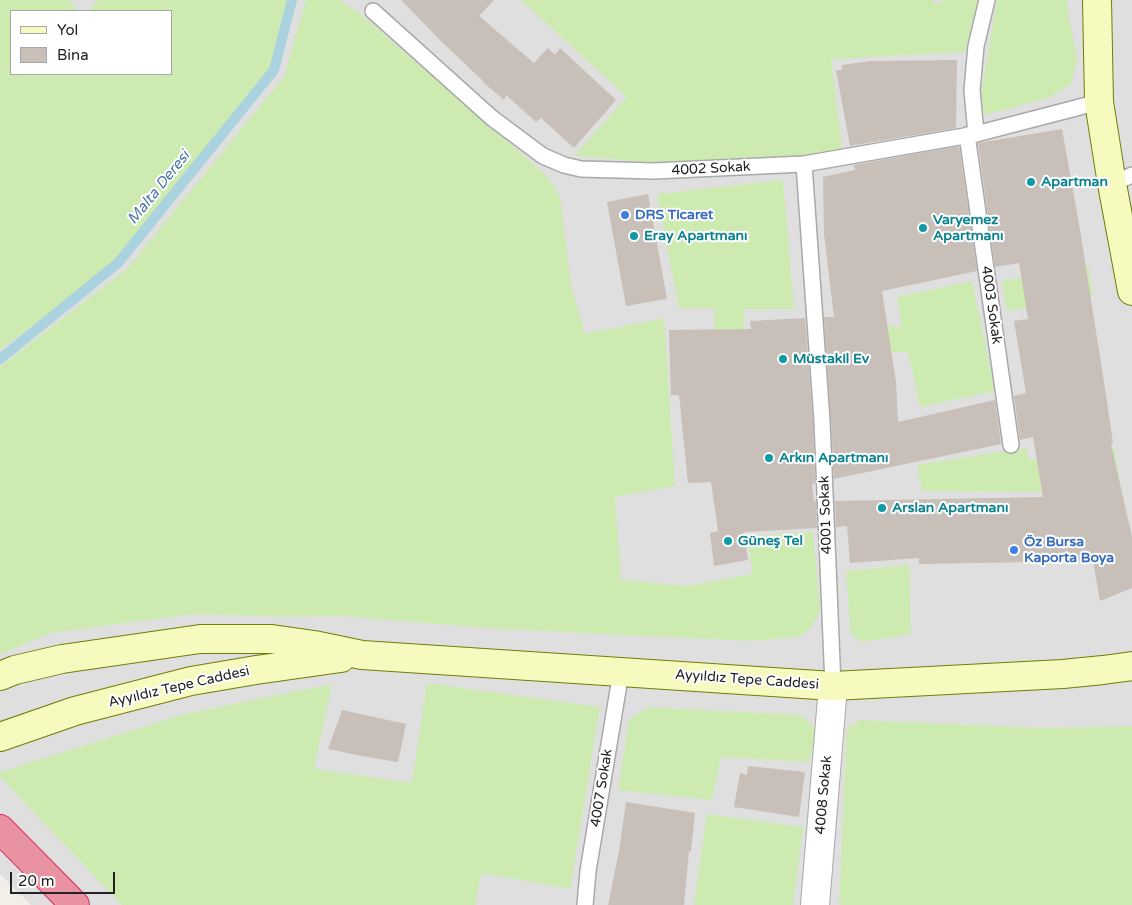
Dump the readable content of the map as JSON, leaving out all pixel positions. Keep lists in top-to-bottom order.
{
  "streets": {
    "main road": ["Ayyıldız Tepe Caddesi"],
    "street": ["4008 Sokak"],
    "lane": [
      "4002 Sokak",
      "4003 Sokak",
      "4001 Sokak",
      "4007 Sokak"
    ]
  },
  "crossings": [
    ["4002 Sokak", "4003 Sokak"],
    ["4002 Sokak", "4001 Sokak"],
    ["4001 Sokak", "Ayyıldız Tepe Caddesi"],
    ["4001 Sokak", "4008 Sokak"],
    ["Ayyıldız Tepe Caddesi", "4007 Sokak"],
    ["Ayyıldız Tepe Caddesi", "4008 Sokak"]
  ],
  "water": ["Malta Deresi"],
  "places": [
    "Apartman",
    "DRS Ticaret",
    "Varyemez Apartmanı",
    "Eray Apartmanı",
    "Müstakil Ev",
    "Arkın Apartmanı",
    "Arslan Apartmanı",
    "Güneş Tel",
    "Öz Bursa Kaporta Boya"
  ],
  "legend": ["Yol", "Bina"],
  "scale_bar": "20 m"
}
